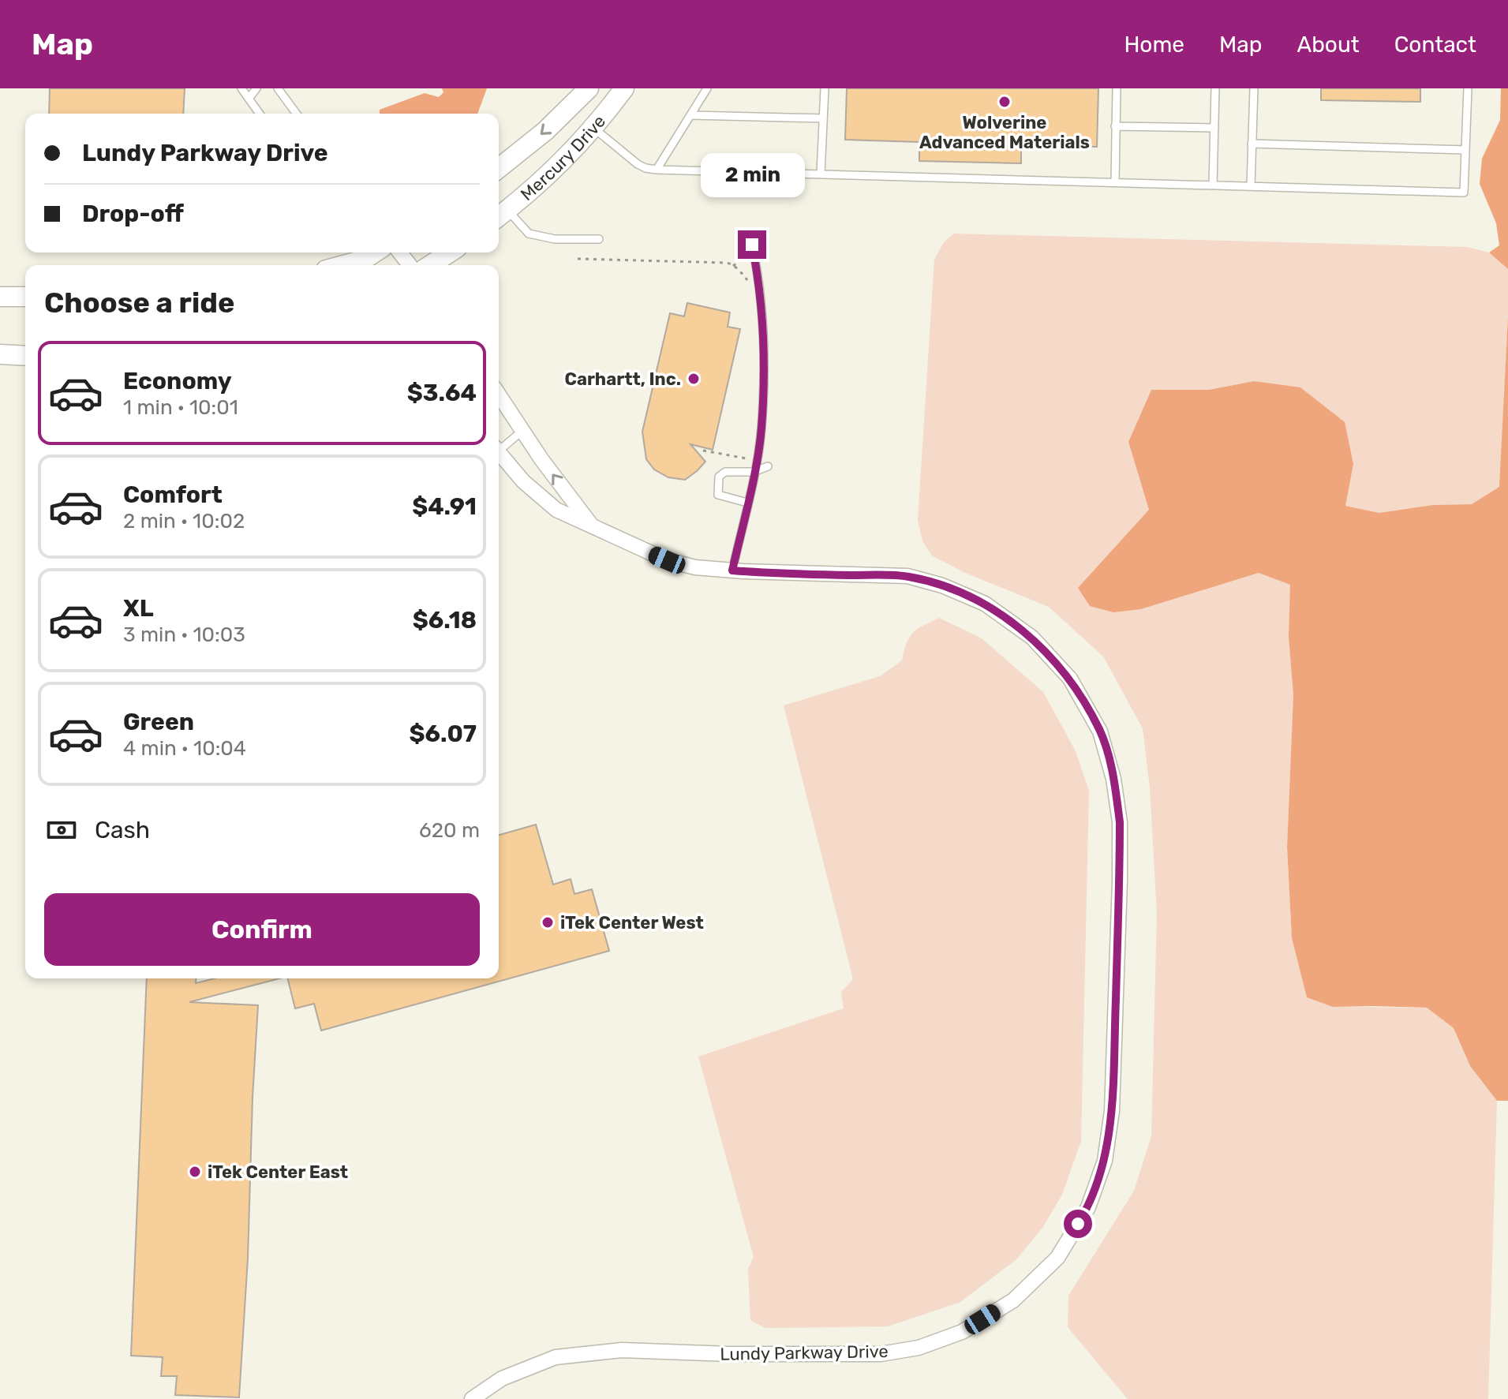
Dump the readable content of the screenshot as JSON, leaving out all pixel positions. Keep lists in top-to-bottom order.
{
  "streets": {
    "street": ["Mercury Drive", "Lundy Parkway Drive"]
  },
  "places": [
    "Wolverine Advanced Materials",
    "Carhartt, Inc.",
    "iTek Center West",
    "iTek Center East"
  ],
  "page": {
    "header": "Map",
    "nav": [
      "Home",
      "Map",
      "About",
      "Contact"
    ],
    "banner": ["Lundy Parkway Drive", "Drop-off"],
    "bubble": "2 min",
    "heading": "Choose a ride",
    "list": [
      {
        "name": "Economy",
        "note": "1 min · 10:01",
        "value": "$3.64"
      },
      {
        "name": "Comfort",
        "note": "2 min · 10:02",
        "value": "$4.91"
      },
      {
        "name": "XL",
        "note": "3 min · 10:03",
        "value": "$6.18"
      },
      {
        "name": "Green",
        "note": "4 min · 10:04",
        "value": "$6.07"
      }
    ],
    "pay": ["Cash", "620 m"],
    "buttons": "Confirm"
  }
}
